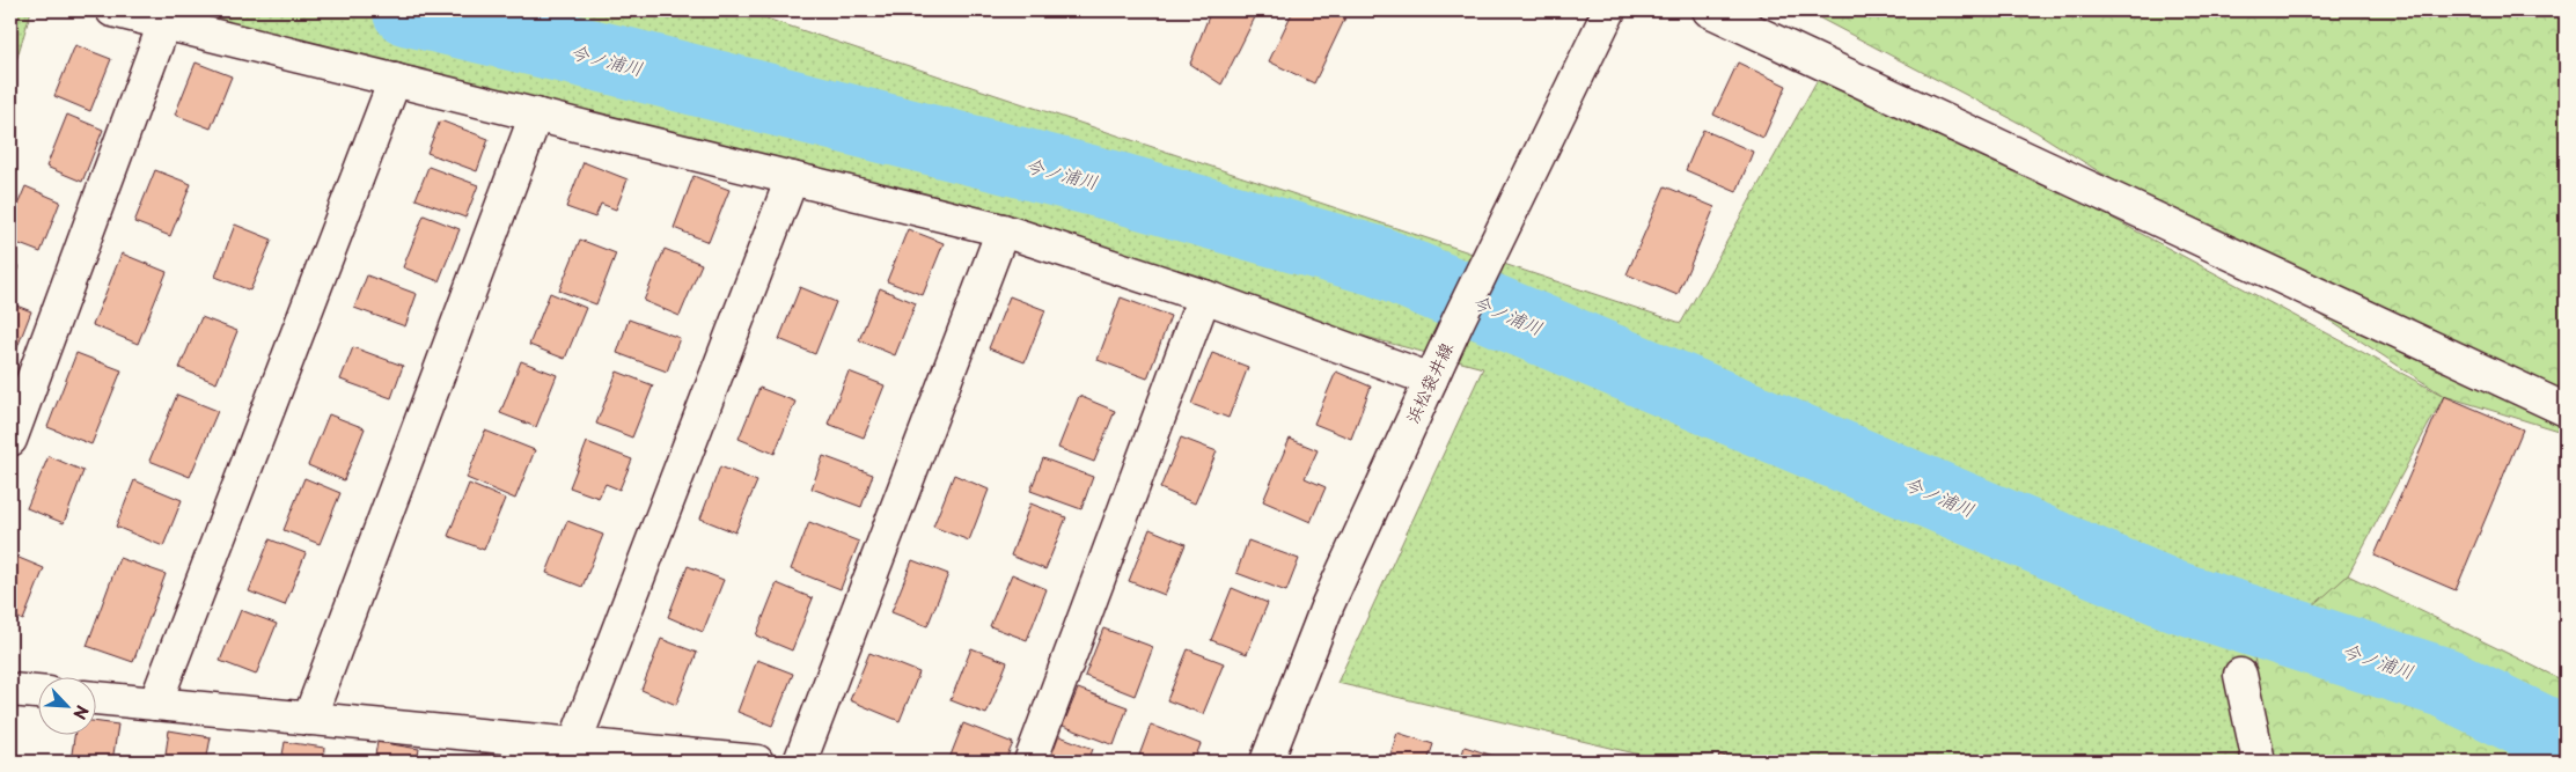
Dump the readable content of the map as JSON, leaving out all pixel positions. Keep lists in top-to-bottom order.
{
  "streets": {
    "street": ["浜松袋井線"]
  },
  "water": ["今ノ浦川"],
  "north": "bottom right"
}
